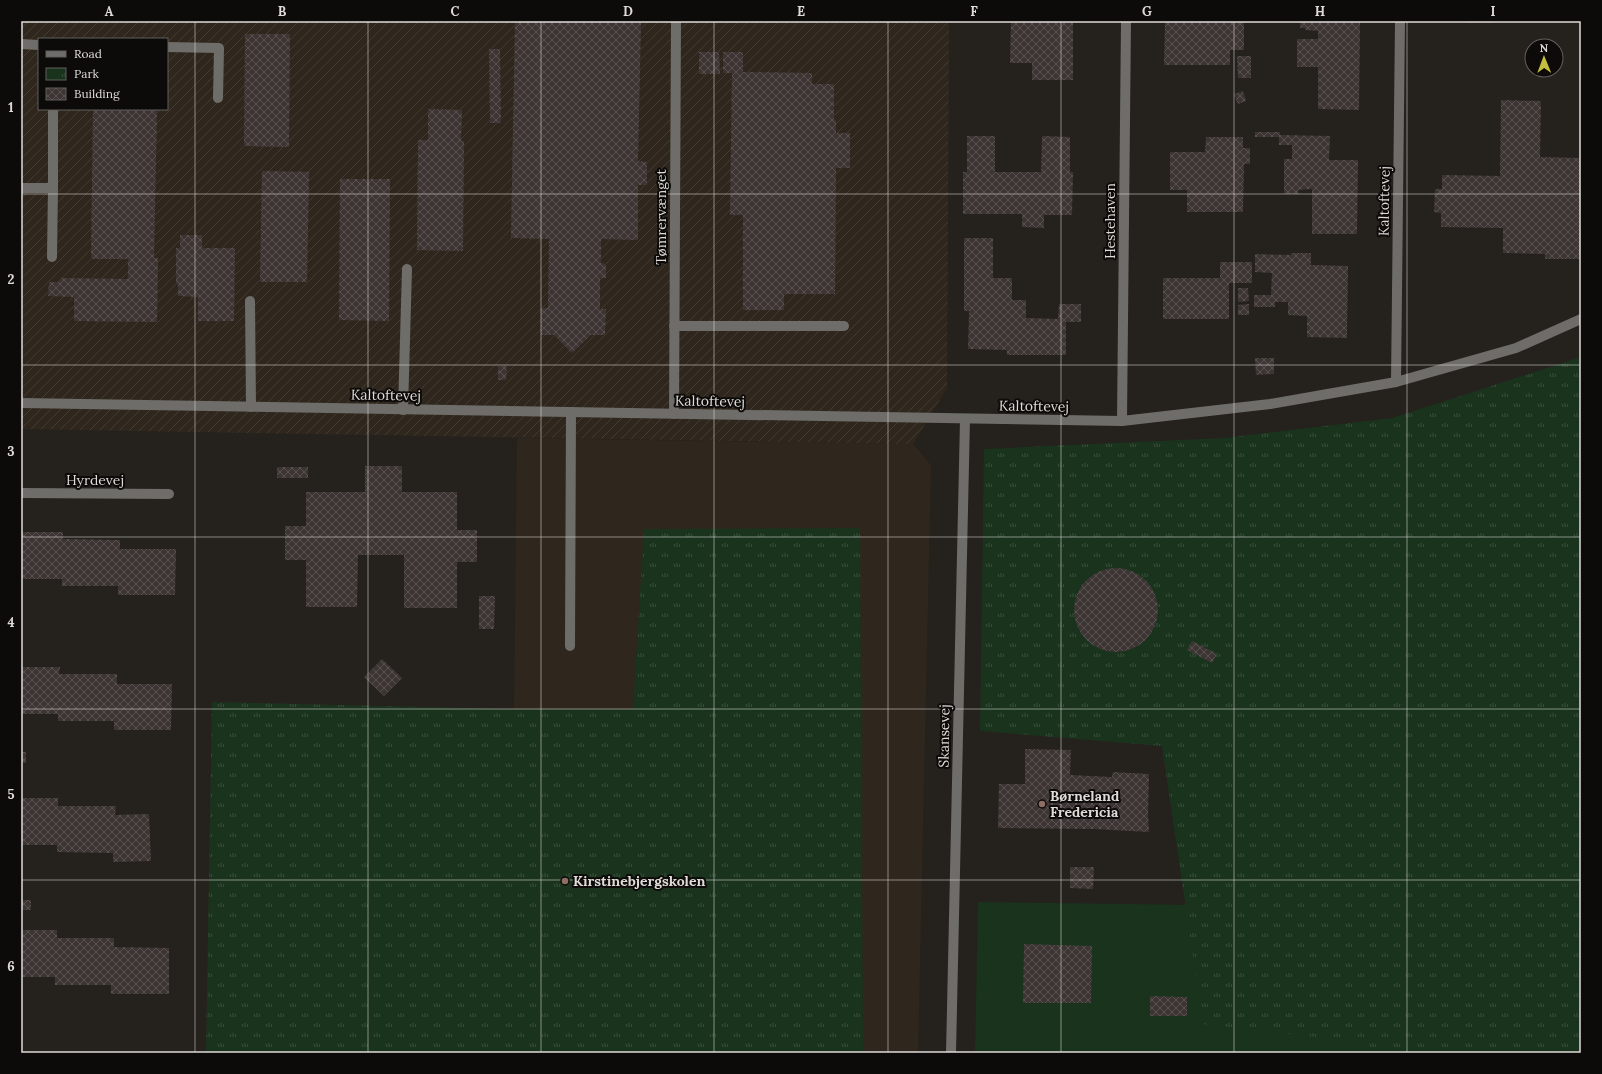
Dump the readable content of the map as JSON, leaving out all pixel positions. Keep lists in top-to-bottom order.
{
  "streets": {
    "street": [
      "Kaltoftevej",
      "Tømrervænget",
      "Hestehaven",
      "Hyrdevej",
      "Skansevej"
    ]
  },
  "crossings": [
    ["Kaltoftevej", "Tømrervænget"],
    ["Kaltoftevej", "Hestehaven"],
    ["Kaltoftevej", "Skansevej"]
  ],
  "places": ["Børneland Fredericia", "Kirstinebjergskolen"],
  "legend": ["Road", "Park", "Building"],
  "north": "top",
  "grid": {
    "columns": [
      "A",
      "B",
      "C",
      "D",
      "E",
      "F",
      "G",
      "H",
      "I"
    ],
    "rows": [
      "1",
      "2",
      "3",
      "4",
      "5",
      "6"
    ]
  }
}
